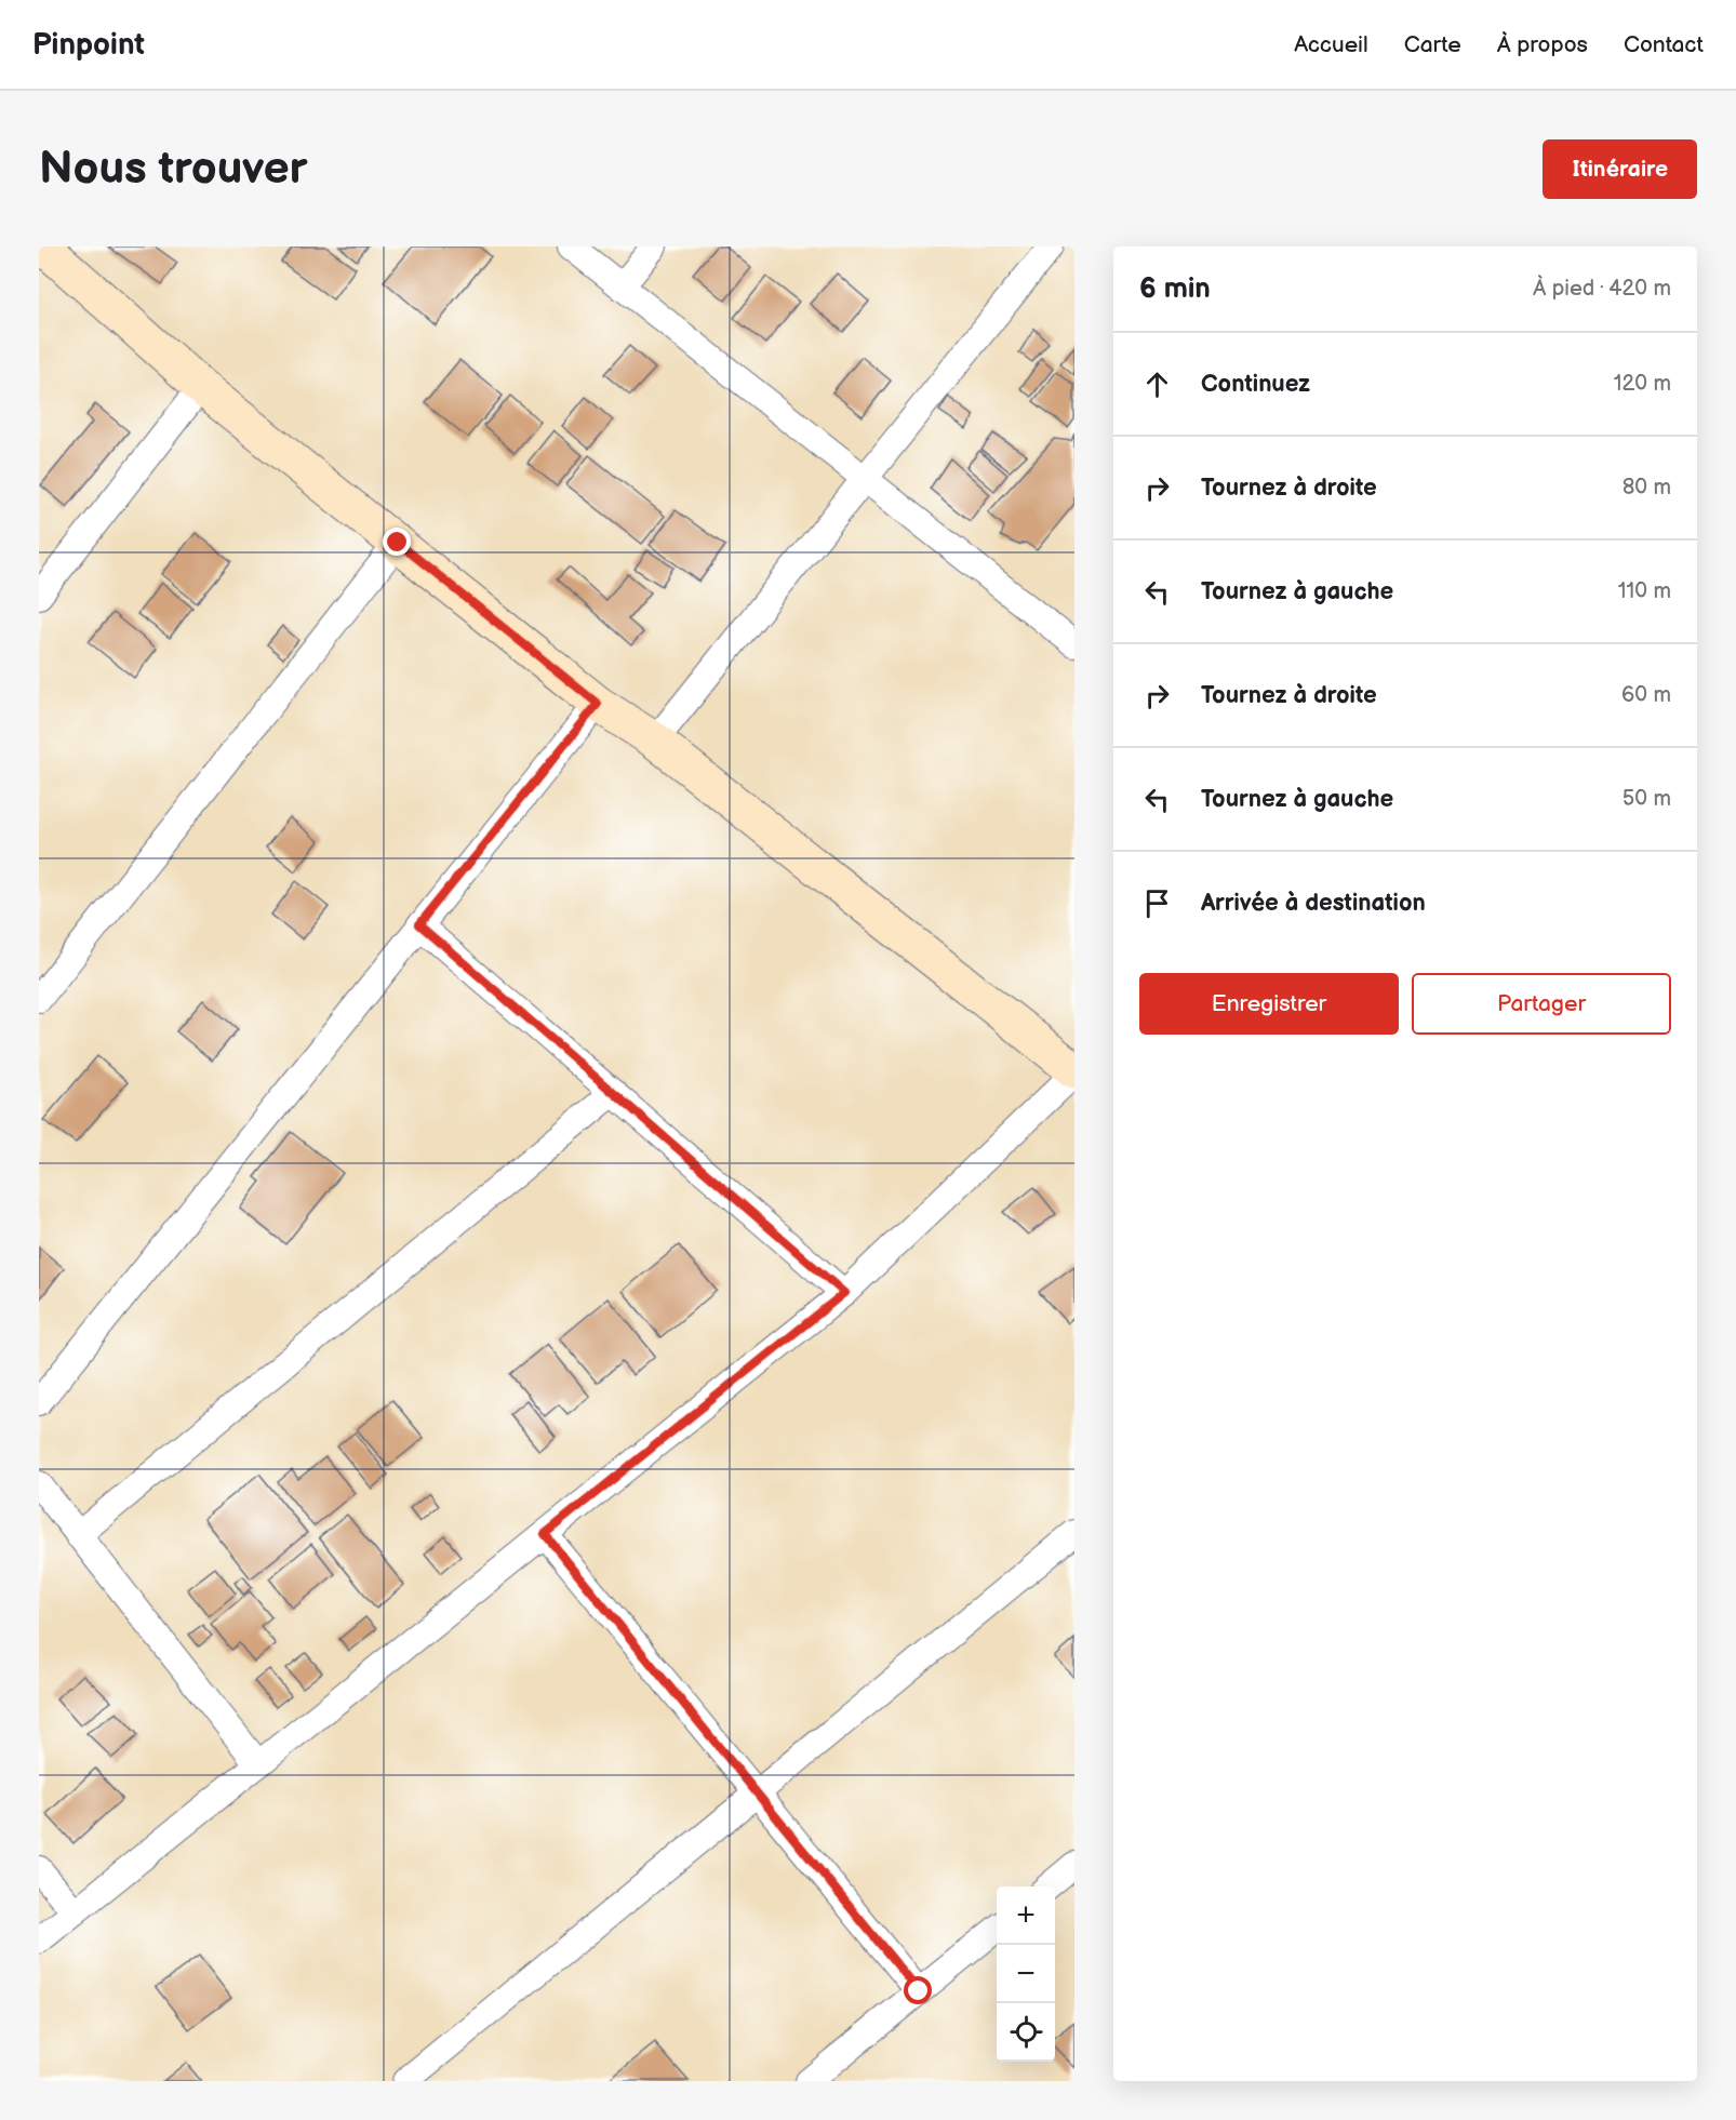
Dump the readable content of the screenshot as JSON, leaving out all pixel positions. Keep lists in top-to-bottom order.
{
  "page": {
    "header": "Pinpoint",
    "nav": [
      "Accueil",
      "Carte",
      "À propos",
      "Contact"
    ],
    "buttons": [
      "Itinéraire",
      ["Enregistrer", "Partager"]
    ],
    "title": "Nous trouver",
    "heading": ["6 min", "À pied · 420 m"],
    "list": [
      ["Continuez", "120 m"],
      ["Tournez à droite", "80 m"],
      ["Tournez à gauche", "110 m"],
      ["Tournez à droite", "60 m"],
      ["Tournez à gauche", "50 m"],
      "Arrivée à destination"
    ],
    "map_buttons": ["+", "−"]
  }
}
